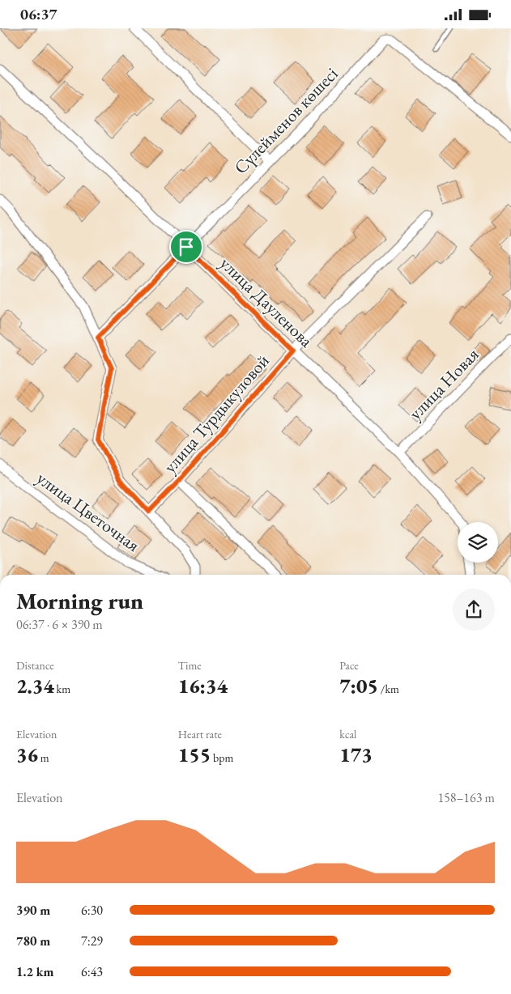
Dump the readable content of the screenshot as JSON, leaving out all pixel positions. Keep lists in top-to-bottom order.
{
  "streets": {
    "street": [
      "Сүлейменов көшесі",
      "улица Дауленова",
      "улица Новая",
      "улица Турдыкуловой",
      "улица Цветочная"
    ]
  },
  "crossings": [
    ["Сүлейменов көшесі", "улица Дауленова"],
    ["улица Дауленова", "улица Новая"],
    ["улица Дауленова", "улица Турдыкуловой"]
  ],
  "page": {
    "status": "06:37",
    "heading": ["Morning run", "06:37 · 6 × 390 m"],
    "stats": [
      ["Distance", "2.34 km"],
      ["Time", "16:34"],
      ["Pace", "7:05 /km"],
      ["Elevation", "36 m"],
      ["Heart rate", "155 bpm"],
      ["kcal", "173"]
    ],
    "chart": ["Elevation", "158–163 m"],
    "list": [
      {
        "name": "390 m",
        "note": "6:30"
      },
      {
        "name": "780 m",
        "note": "7:29"
      },
      {
        "name": "1.2 km",
        "note": "6:43"
      }
    ]
  }
}
